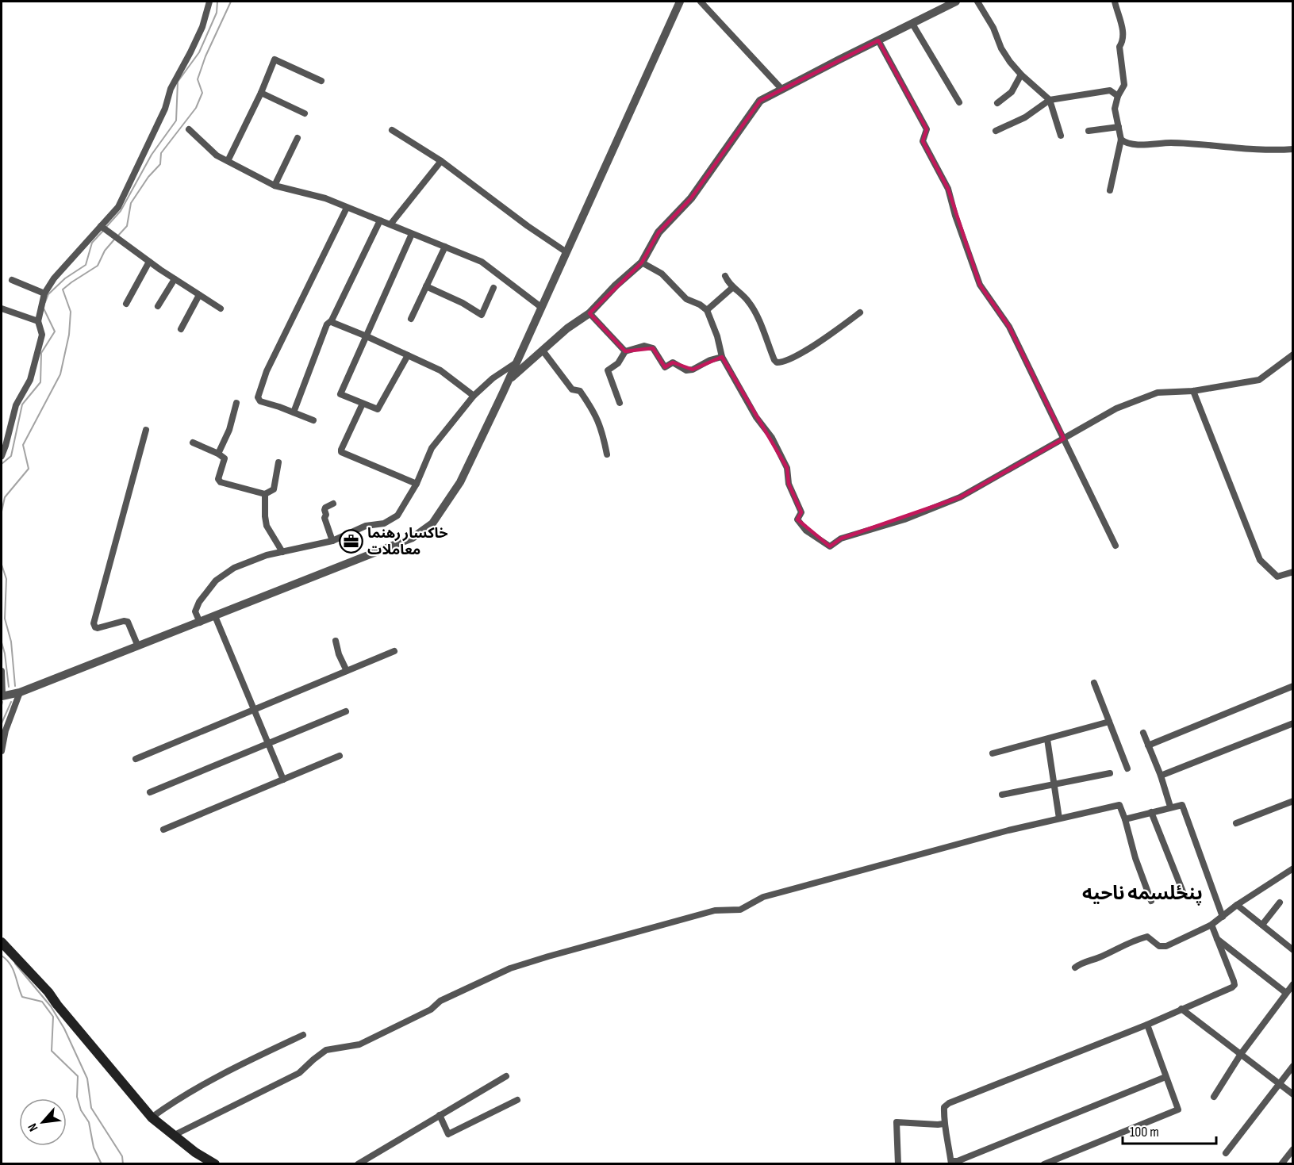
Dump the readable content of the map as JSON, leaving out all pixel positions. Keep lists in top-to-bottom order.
{
  "districts": ["پنځلسمه ناحیه"],
  "places": {
    "office": ["خاکسار رهنما معاملات"]
  },
  "scale_bar": "100 m",
  "north": "bottom left"
}
